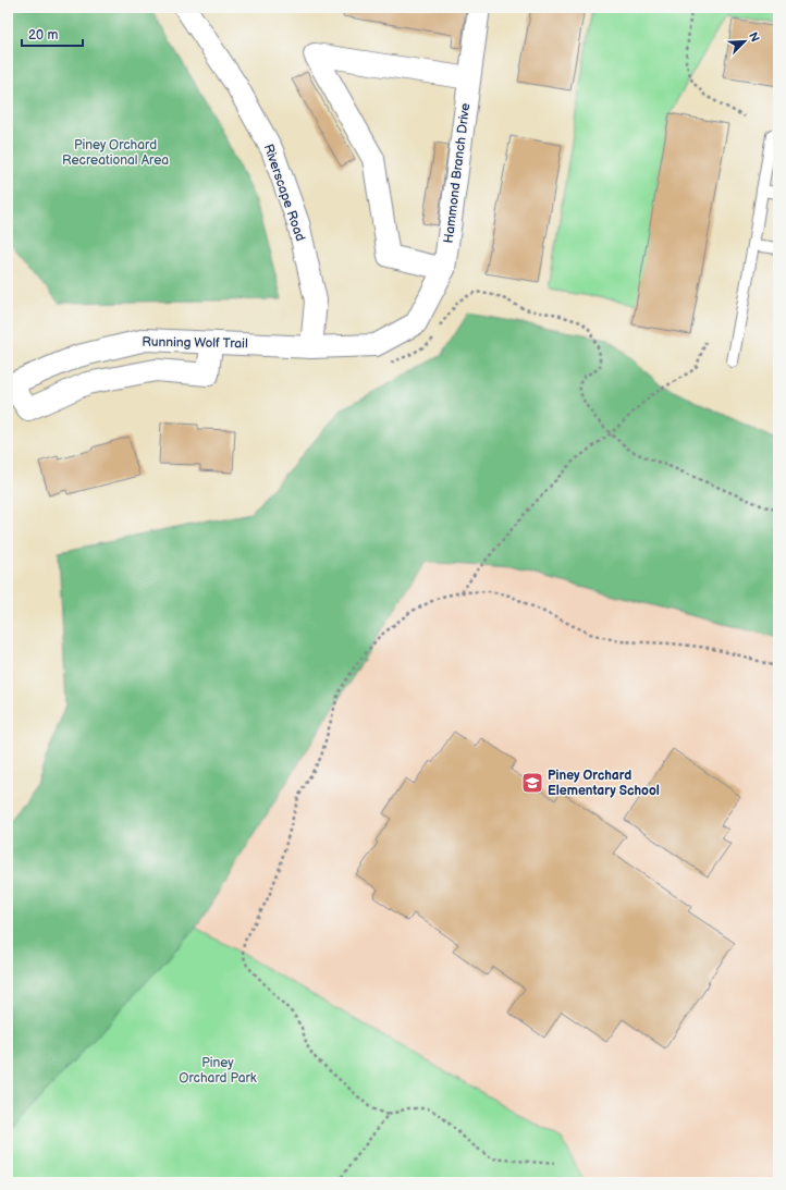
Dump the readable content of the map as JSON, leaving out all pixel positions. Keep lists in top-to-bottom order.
{
  "streets": {
    "street": ["Hammond Branch Drive", "Riverscape Road", "Running Wolf Trail"]
  },
  "crossings": [
    ["Hammond Branch Drive", "Riverscape Road"],
    ["Hammond Branch Drive", "Running Wolf Trail"],
    ["Riverscape Road", "Running Wolf Trail"]
  ],
  "parks": ["Piney Orchard Recreational Area", "Piney Orchard Park"],
  "places": {
    "school or university": ["Piney Orchard Elementary School"]
  },
  "scale_bar": "20 m",
  "north": "top right"
}
